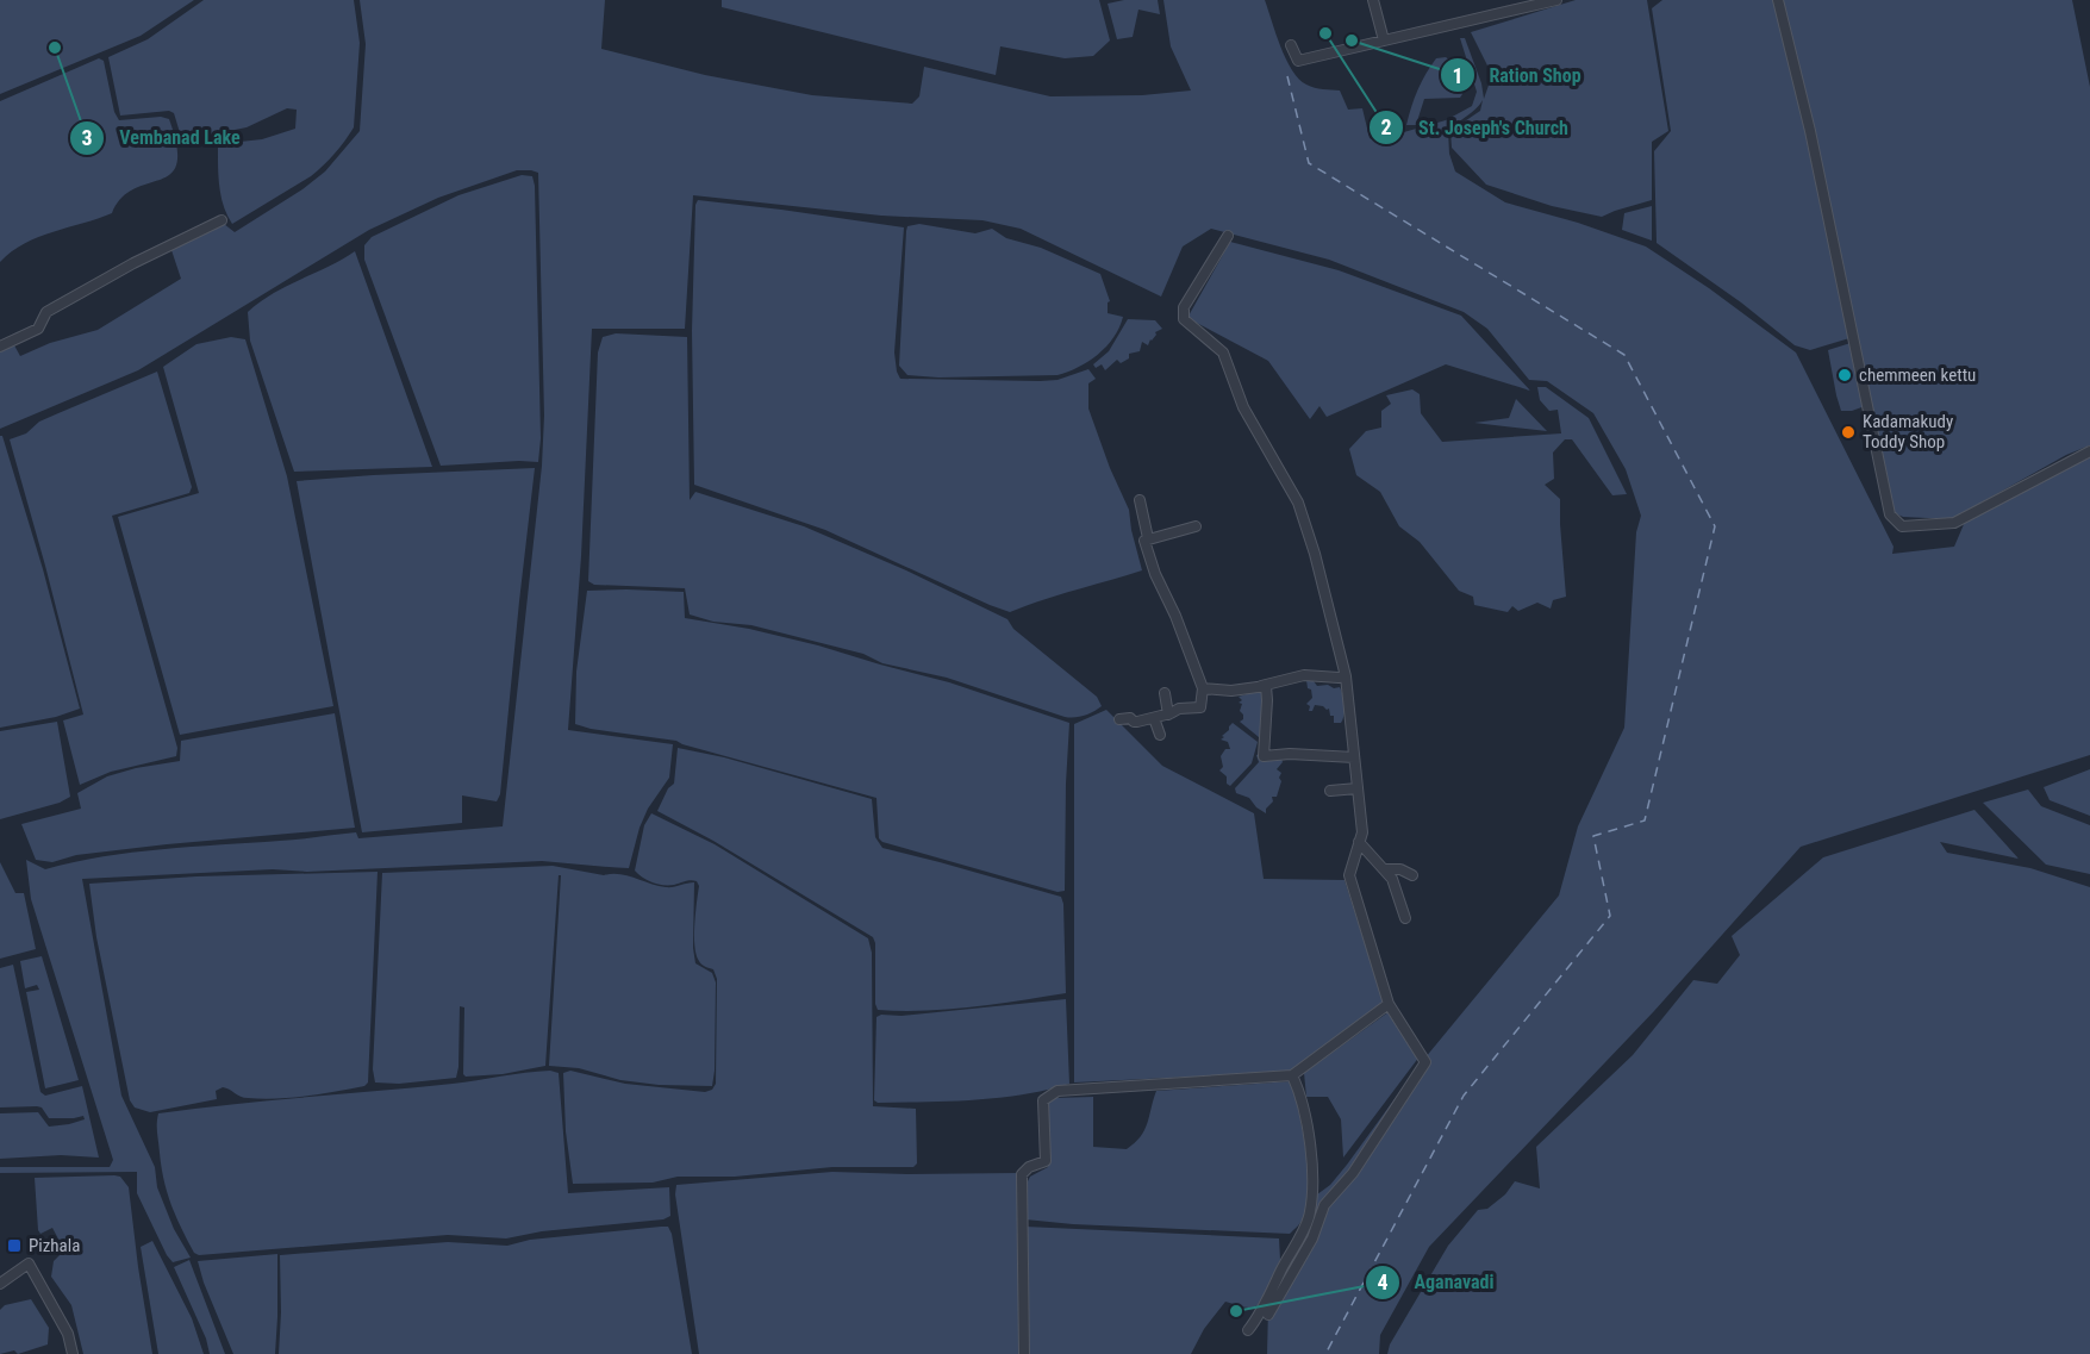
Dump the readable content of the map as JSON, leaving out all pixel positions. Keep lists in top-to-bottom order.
{
  "places": {
    "other": [
      "St. Joseph's Church",
      "Ration Shop",
      "Vembanad Lake",
      "chemmeen kettu",
      "Kadamakudy Toddy Shop",
      "Aganavadi"
    ],
    "transit": ["Pizhala"]
  }
}
